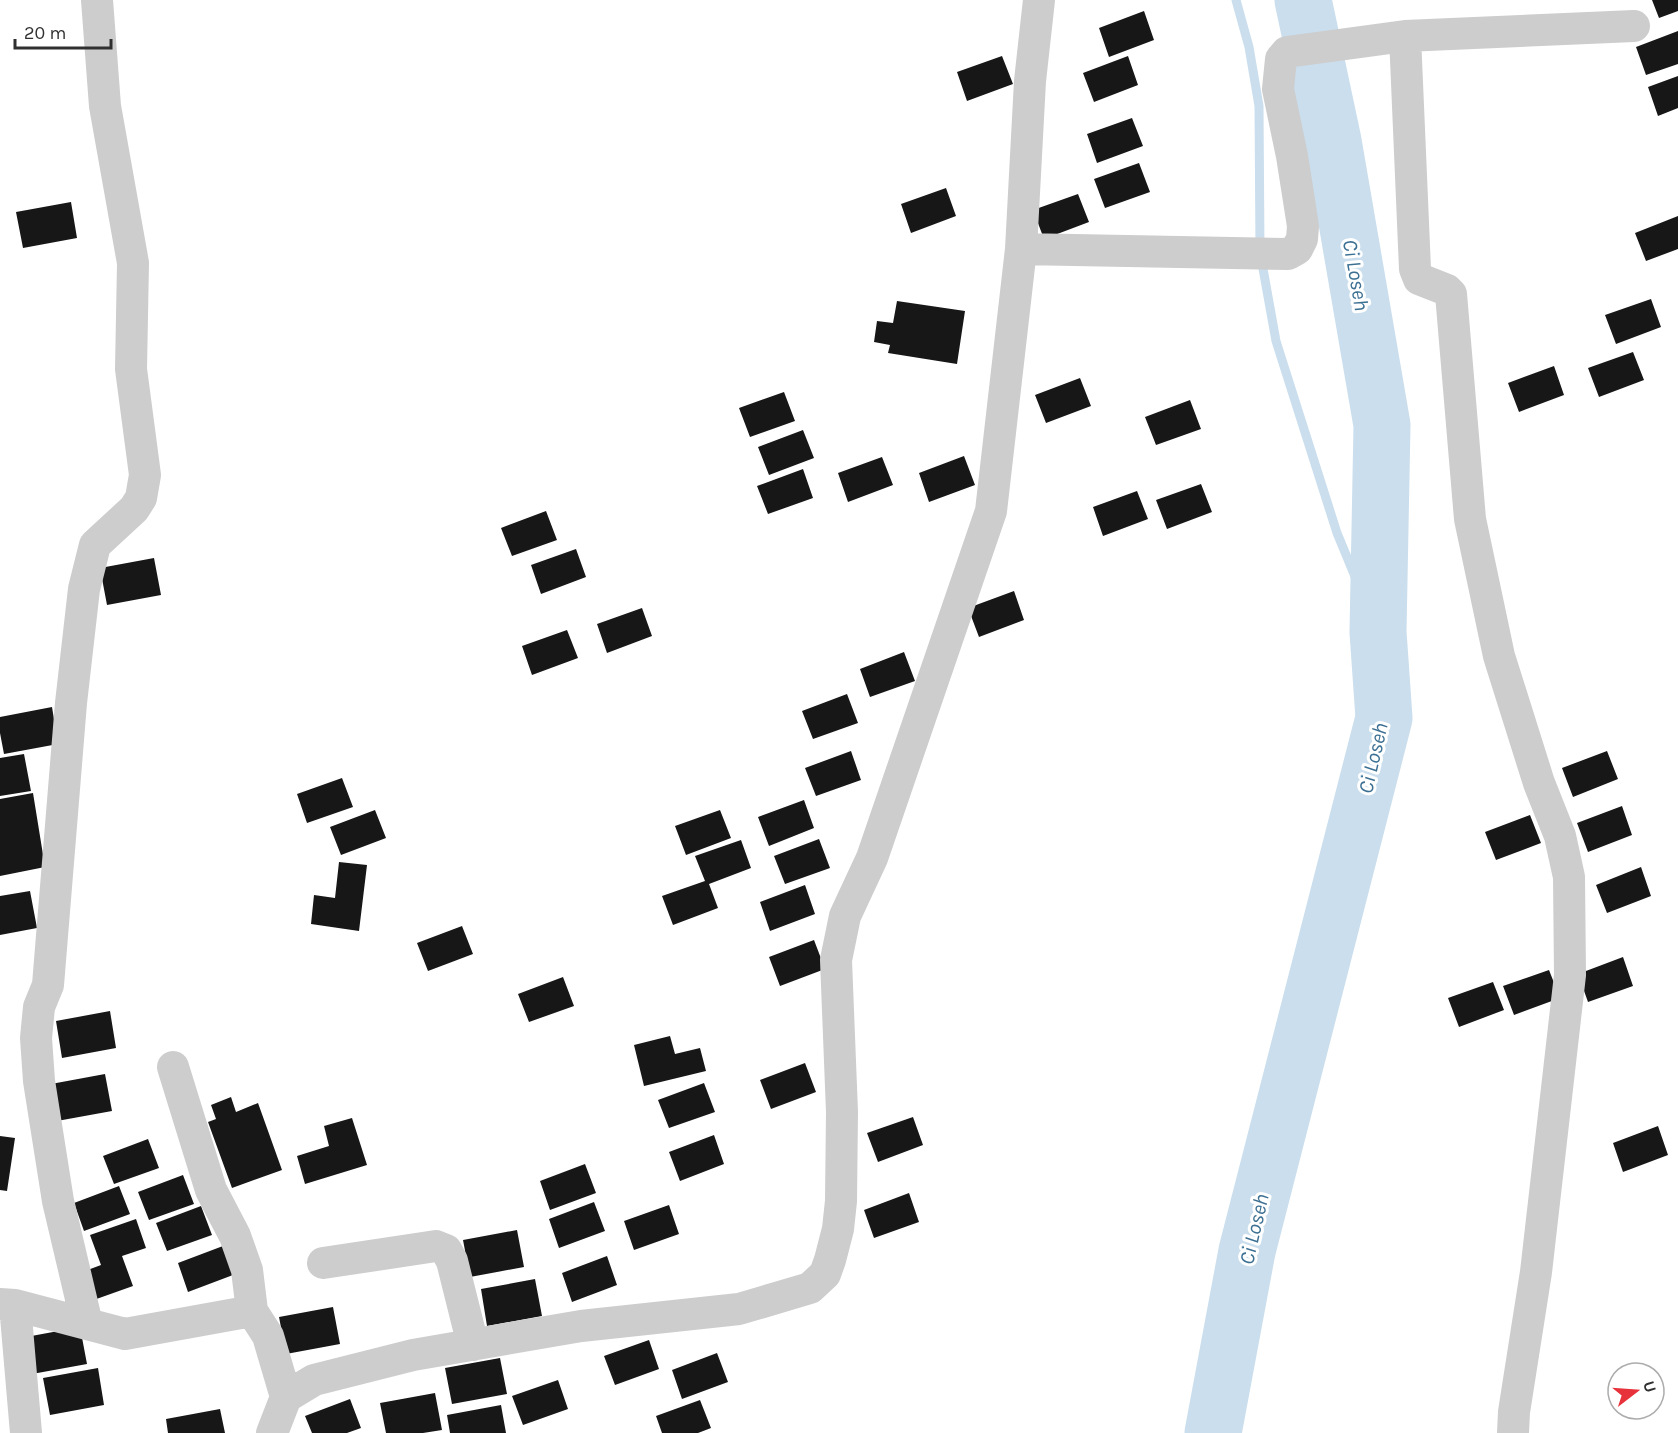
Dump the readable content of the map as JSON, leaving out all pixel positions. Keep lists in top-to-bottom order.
{
  "water": ["Ci Loseh"],
  "scale_bar": "20 m",
  "north": "right"
}
